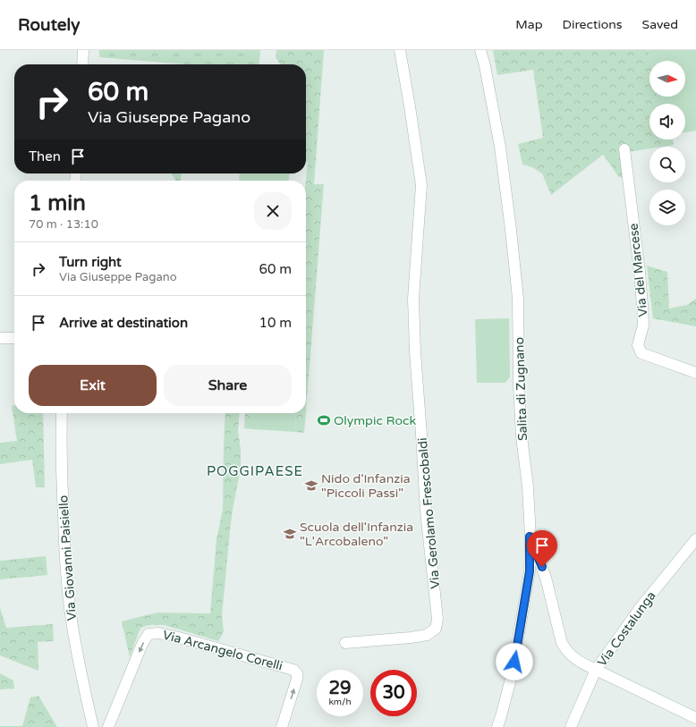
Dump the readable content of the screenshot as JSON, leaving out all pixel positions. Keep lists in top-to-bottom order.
{
  "streets": {
    "street": [
      "Via del Marcese",
      "Salita di Zugnano",
      "Via Gerolamo Frescobaldi",
      "Via Giovanni Paisiello",
      "Via Costalunga",
      "Via Arcangelo Corelli"
    ]
  },
  "districts": ["POGGIPAESE"],
  "places": {
    "sports": ["Olympic Rock"],
    "school or university": ["Nido d'Infanzia \"Piccoli Passi\"", "Scuola dell'Infanzia \"L'Arcobaleno\""]
  },
  "north": "right",
  "page": {
    "header": "Routely",
    "nav": ["Map", "Directions", "Saved"],
    "turn": ["60 m", "Via Giuseppe Pagano"],
    "then": "Then",
    "heading": ["1 min", "70 m · 13:10"],
    "list": [
      {
        "name": "Turn right",
        "note": "Via Giuseppe Pagano",
        "value": "60 m"
      },
      {
        "name": "Arrive at destination",
        "value": "10 m"
      }
    ],
    "buttons": ["Exit", "Share"],
    "speed": "29 km/h",
    "limit": "30"
  }
}
